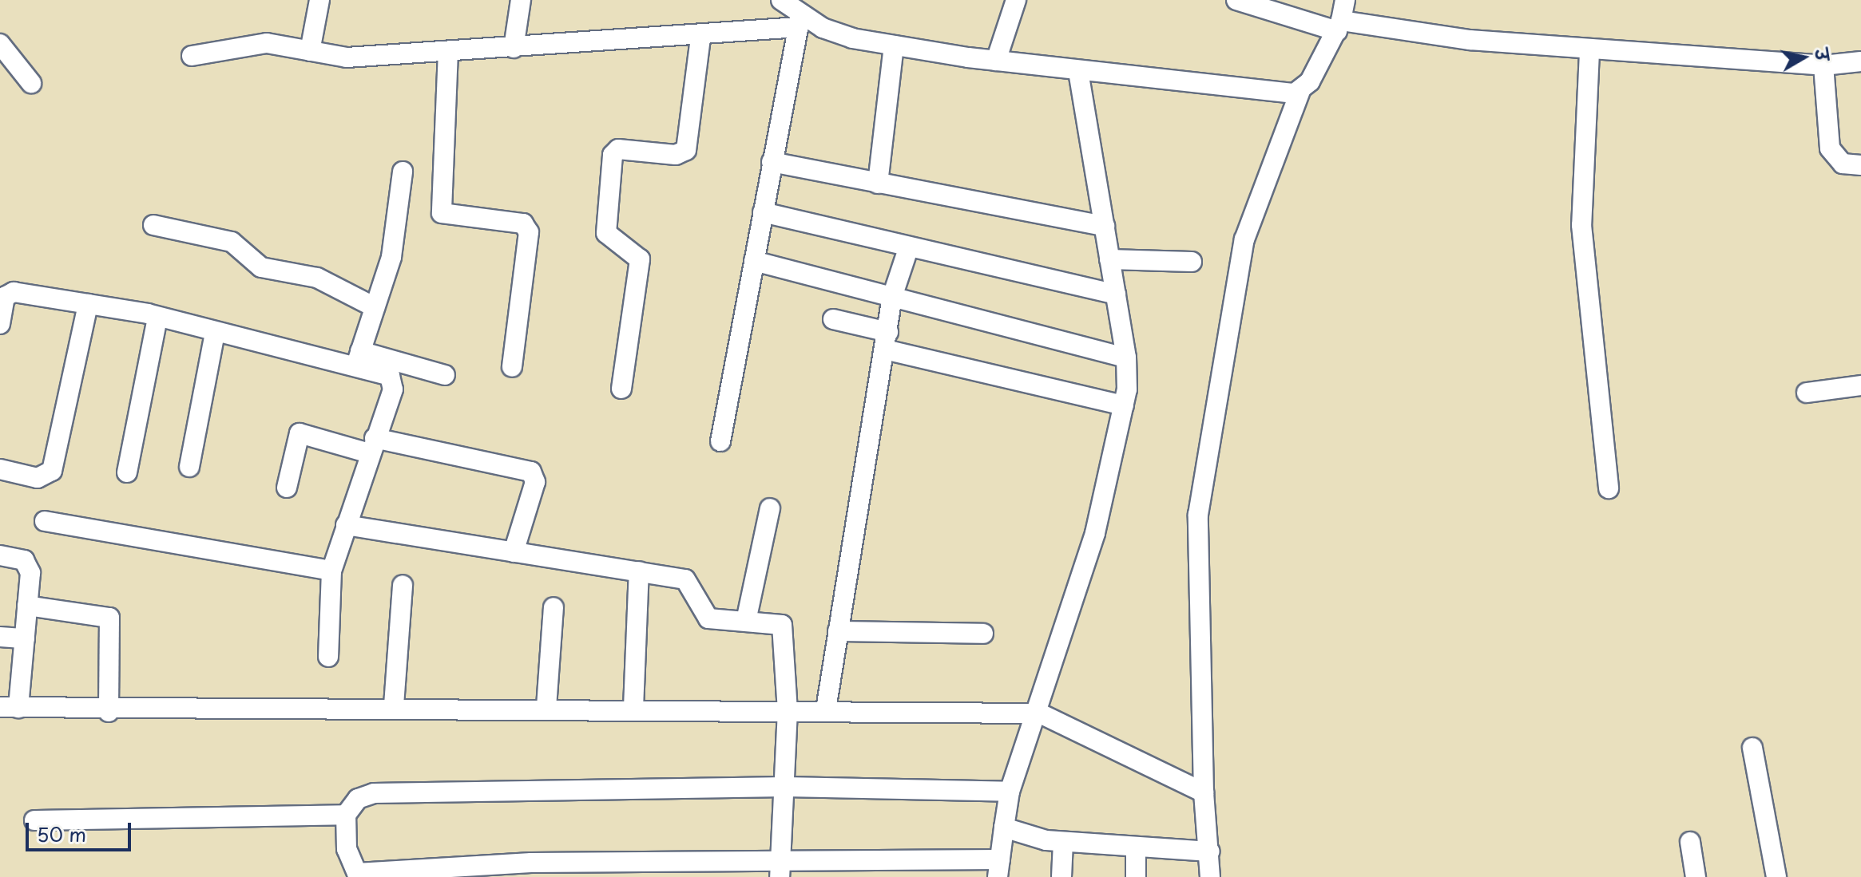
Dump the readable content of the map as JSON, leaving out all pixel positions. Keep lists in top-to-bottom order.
{
  "scale_bar": "50 m",
  "north": "right"
}
